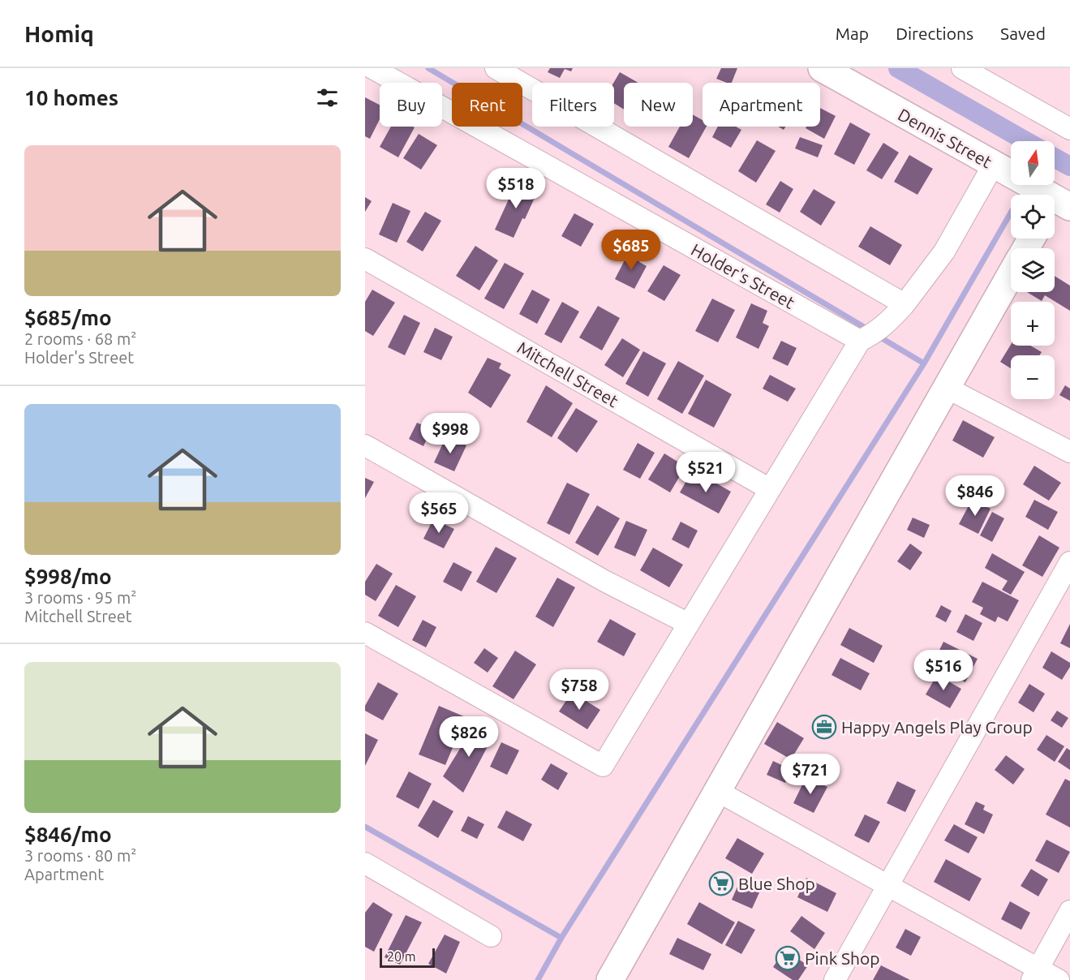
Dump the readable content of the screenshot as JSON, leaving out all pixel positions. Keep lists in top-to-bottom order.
{
  "streets": {
    "street": ["Dennis Street", "Holder's Street", "Mitchell Street"]
  },
  "places": {
    "office": ["Happy Angels Play Group"],
    "supermarket": ["Blue Shop", "Pink Shop"]
  },
  "scale_bar": "20 m",
  "north": "top",
  "page": {
    "header": "Homiq",
    "nav": ["Map", "Directions", "Saved"],
    "heading": "10 homes",
    "chip": [
      "Buy",
      "Rent",
      "Filters",
      "New",
      "Apartment"
    ],
    "list": [
      {
        "name": "$685/mo",
        "note": "2 rooms · 68 m² · Holder's Street"
      },
      {
        "name": "$998/mo",
        "note": "3 rooms · 95 m² · Mitchell Street"
      },
      {
        "name": "$846/mo",
        "note": "3 rooms · 80 m² · Apartment"
      }
    ],
    "map_buttons": ["+", "−"],
    "price": [
      "$518",
      "$685",
      "$998",
      "$521",
      "$846",
      "$565",
      "$516",
      "$758",
      "$826",
      "$721"
    ],
    "scale": "20 m"
  }
}
